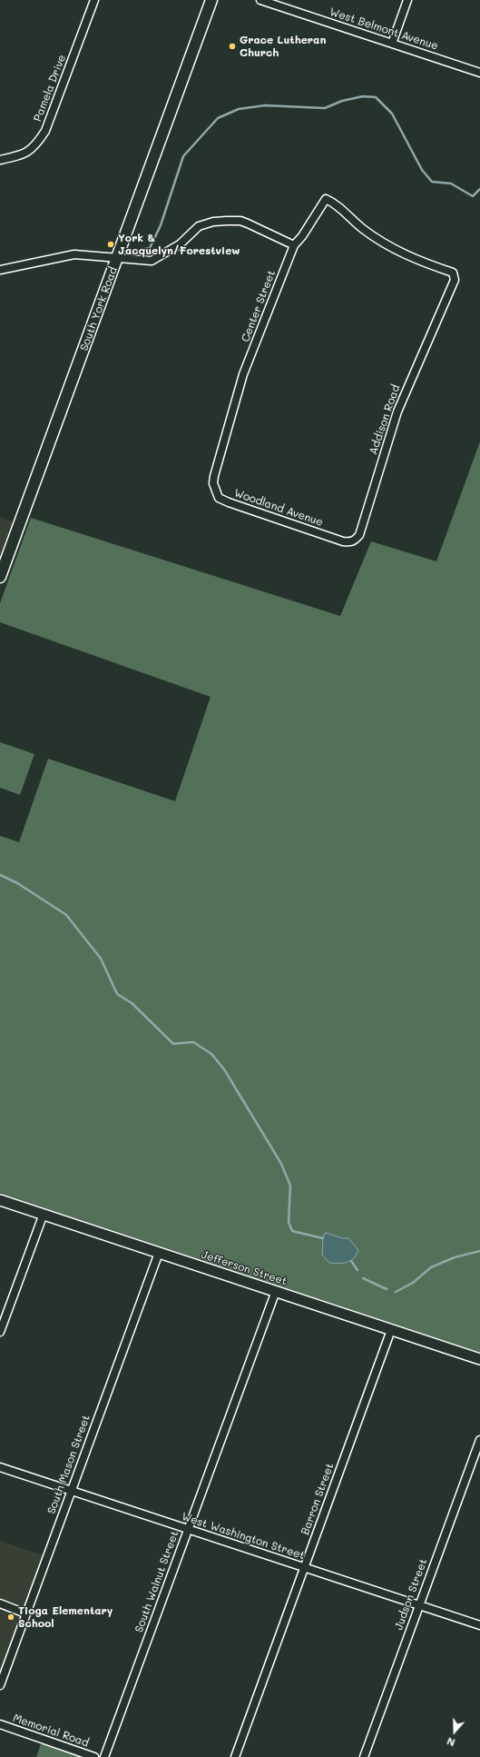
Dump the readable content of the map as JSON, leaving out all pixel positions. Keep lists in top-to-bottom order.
{
  "streets": {
    "main road": ["South York Road"],
    "street": [
      "West Belmont Avenue",
      "Pamela Drive",
      "Center Street",
      "Addison Road",
      "Woodland Avenue",
      "Jefferson Street",
      "South Mason Street",
      "Barron Street",
      "West Washington Street",
      "South Walnut Street",
      "Judson Street",
      "Memorial Road"
    ]
  },
  "crossings": [
    ["Center Street", "Addison Road"],
    ["Center Street", "Woodland Avenue"],
    ["Addison Road", "Woodland Avenue"],
    ["Jefferson Street", "South Mason Street"],
    ["Jefferson Street", "Barron Street"],
    ["Jefferson Street", "South Walnut Street"],
    ["South Mason Street", "West Washington Street"],
    ["Barron Street", "West Washington Street"],
    ["West Washington Street", "South Walnut Street"],
    ["West Washington Street", "Judson Street"]
  ],
  "places": ["Grace Lutheran Church", "York & Jacquelyn/Forestview", "Tioga Elementary School"],
  "north": "bottom"
}
